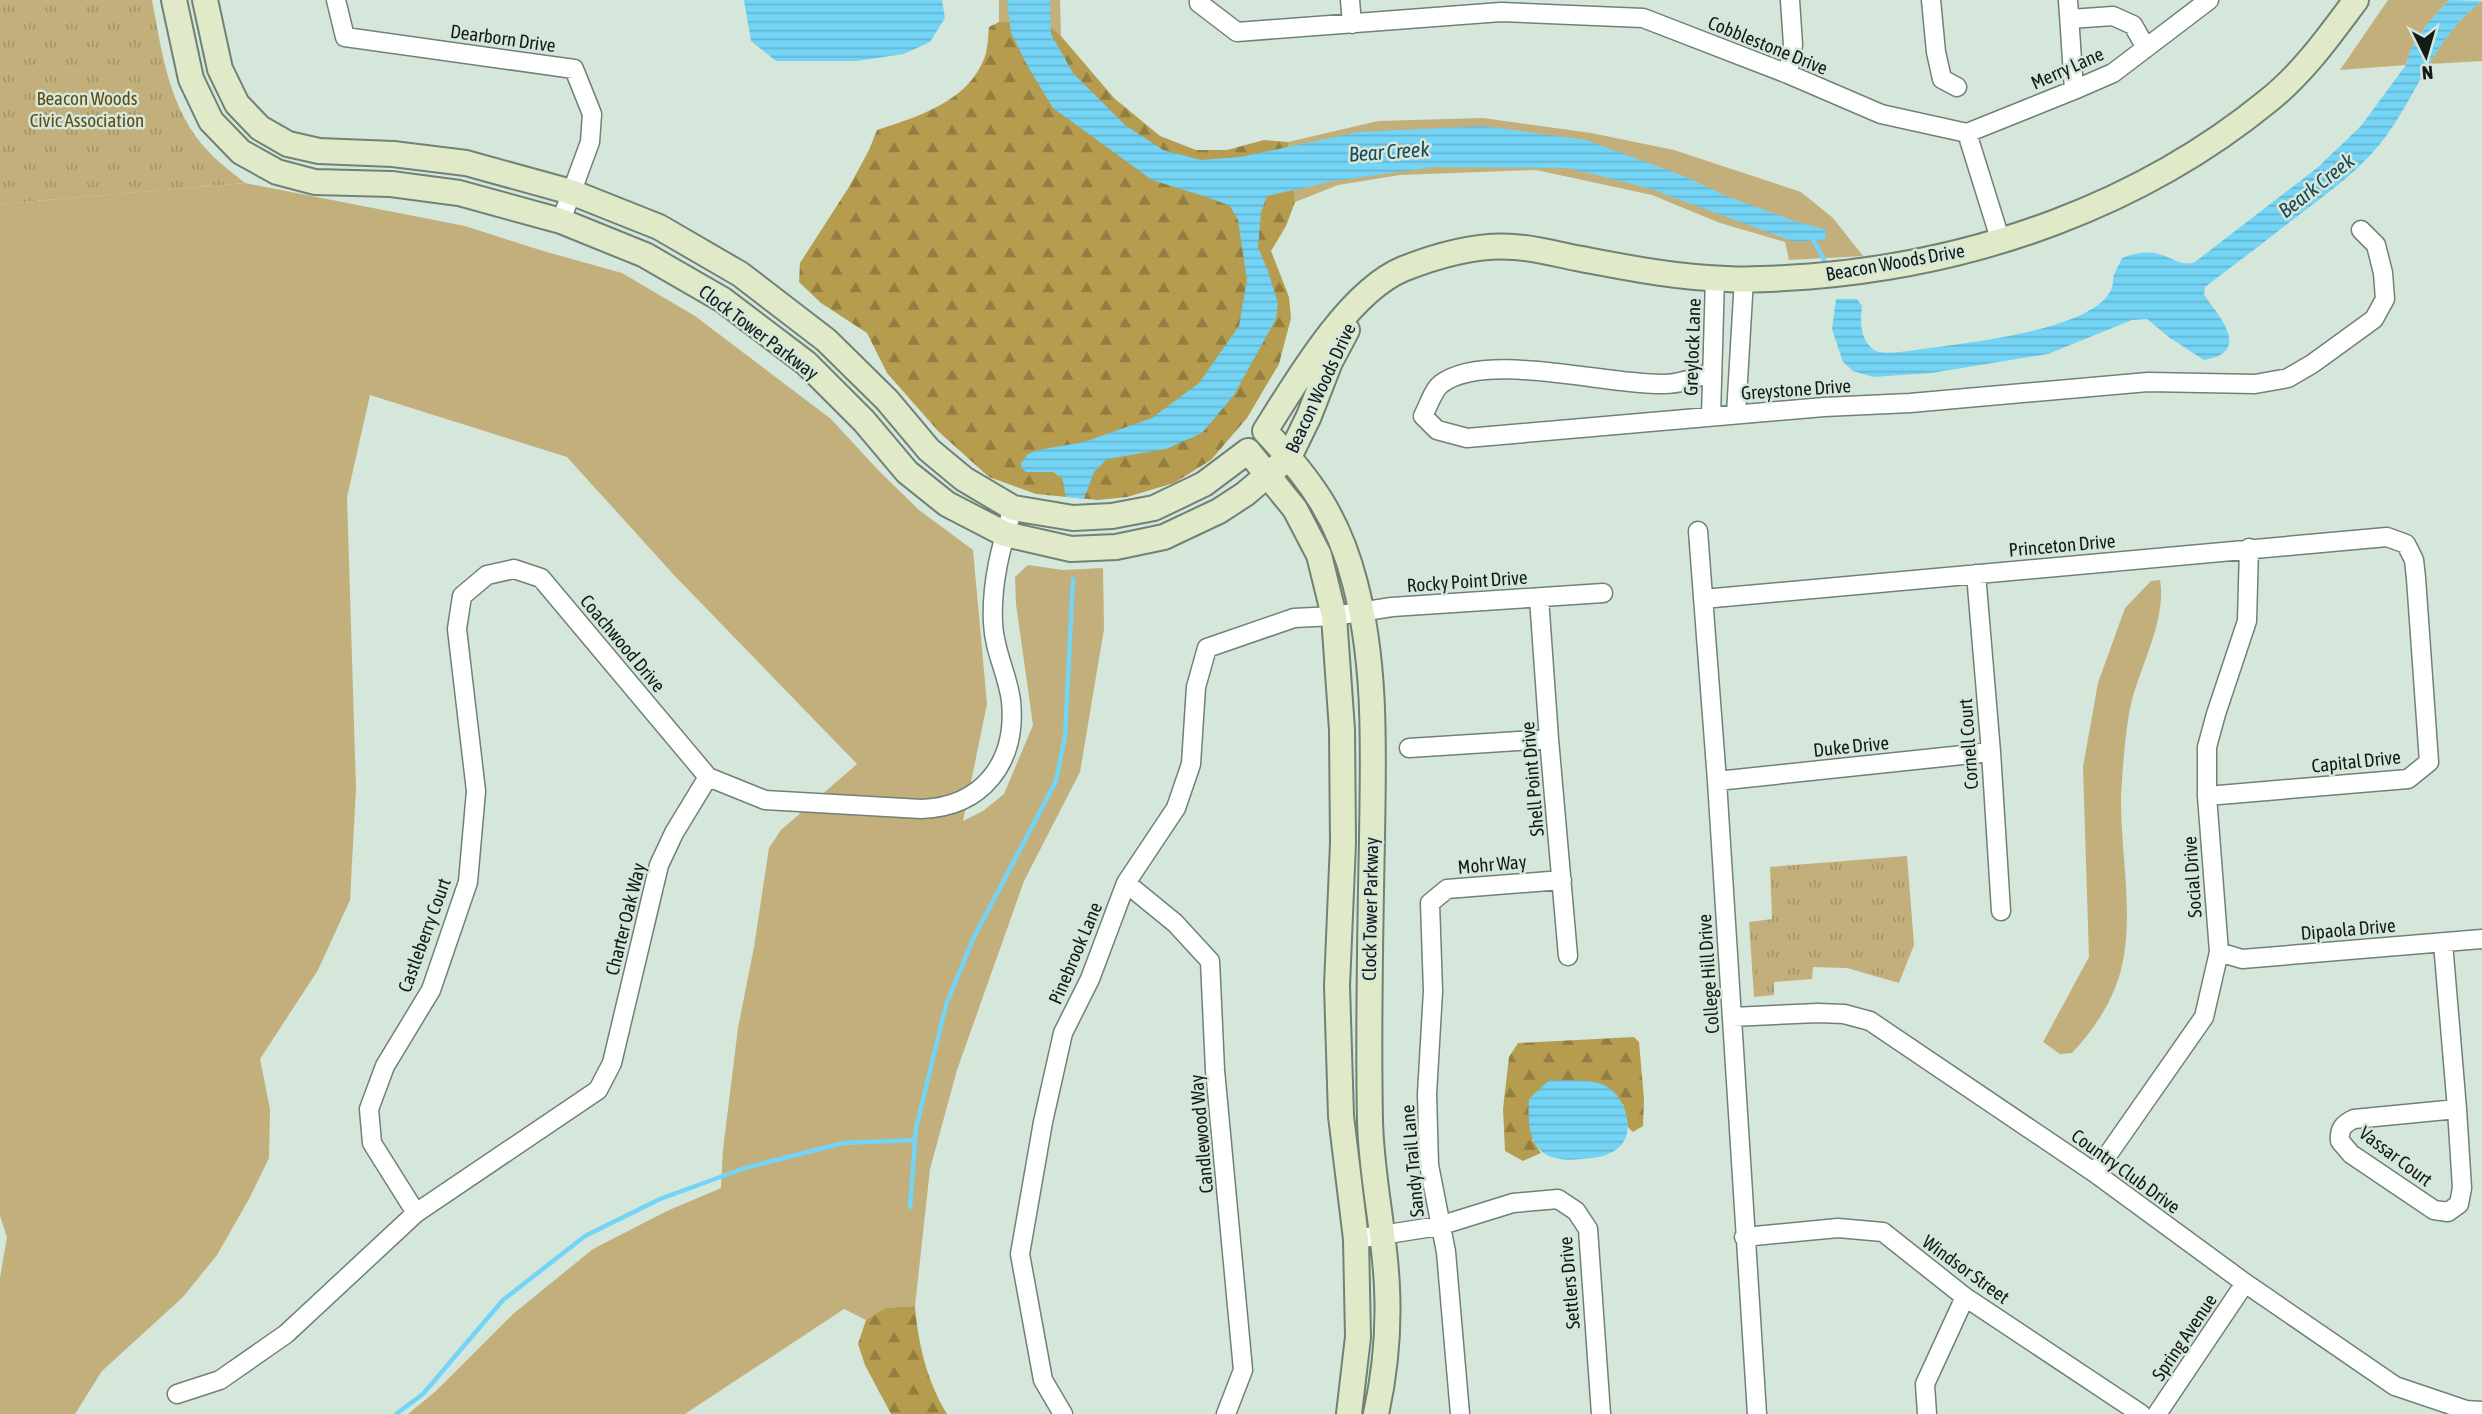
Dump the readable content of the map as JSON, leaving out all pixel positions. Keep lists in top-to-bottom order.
{
  "streets": {
    "street": [
      "Dearborn Drive",
      "Cobblestone Drive",
      "Merry Lane",
      "Beacon Woods Drive",
      "Clock Tower Parkway",
      "Greylock Lane",
      "Greystone Drive",
      "Princeton Drive",
      "Rocky Point Drive",
      "Coachwood Drive",
      "Cornell Court",
      "Duke Drive",
      "Capital Drive",
      "Shell Point Drive",
      "Mohr Way",
      "Social Drive",
      "Charter Oak Way",
      "Dipaola Drive",
      "Castleberry Court",
      "Pinebrook Lane",
      "College Hill Drive",
      "Candlewood Way",
      "Vassar Court",
      "Sandy Trail Lane",
      "Country Club Drive",
      "Windsor Street",
      "Settlers Drive",
      "Spring Avenue"
    ]
  },
  "crossings": [
    ["Dearborn Drive", "Clock Tower Parkway"],
    ["Cobblestone Drive", "Merry Lane"],
    ["Beacon Woods Drive", "Clock Tower Parkway"],
    ["Beacon Woods Drive", "Greylock Lane"],
    ["Clock Tower Parkway", "Rocky Point Drive"],
    ["Clock Tower Parkway", "Pinebrook Lane"],
    ["Clock Tower Parkway", "Settlers Drive"],
    ["Greylock Lane", "Greystone Drive"],
    ["Princeton Drive", "Cornell Court"],
    ["Princeton Drive", "Capital Drive"],
    ["Princeton Drive", "Social Drive"],
    ["Princeton Drive", "College Hill Drive"],
    ["Rocky Point Drive", "Shell Point Drive"],
    ["Rocky Point Drive", "Pinebrook Lane"],
    ["Coachwood Drive", "Charter Oak Way"],
    ["Coachwood Drive", "Castleberry Court"],
    ["Cornell Court", "Duke Drive"],
    ["Duke Drive", "College Hill Drive"],
    ["Capital Drive", "Social Drive"],
    ["Shell Point Drive", "Mohr Way"],
    ["Mohr Way", "Sandy Trail Lane"],
    ["Social Drive", "Dipaola Drive"],
    ["Social Drive", "Country Club Drive"],
    ["Charter Oak Way", "Castleberry Court"],
    ["Dipaola Drive", "Vassar Court"],
    ["Pinebrook Lane", "Candlewood Way"],
    ["College Hill Drive", "Country Club Drive"],
    ["College Hill Drive", "Windsor Street"],
    ["Sandy Trail Lane", "Settlers Drive"],
    ["Country Club Drive", "Spring Avenue"]
  ],
  "water": ["Bear Creek", "Beark Creek"],
  "parks": ["Beacon Woods Civic Association"],
  "north": "bottom"
}
